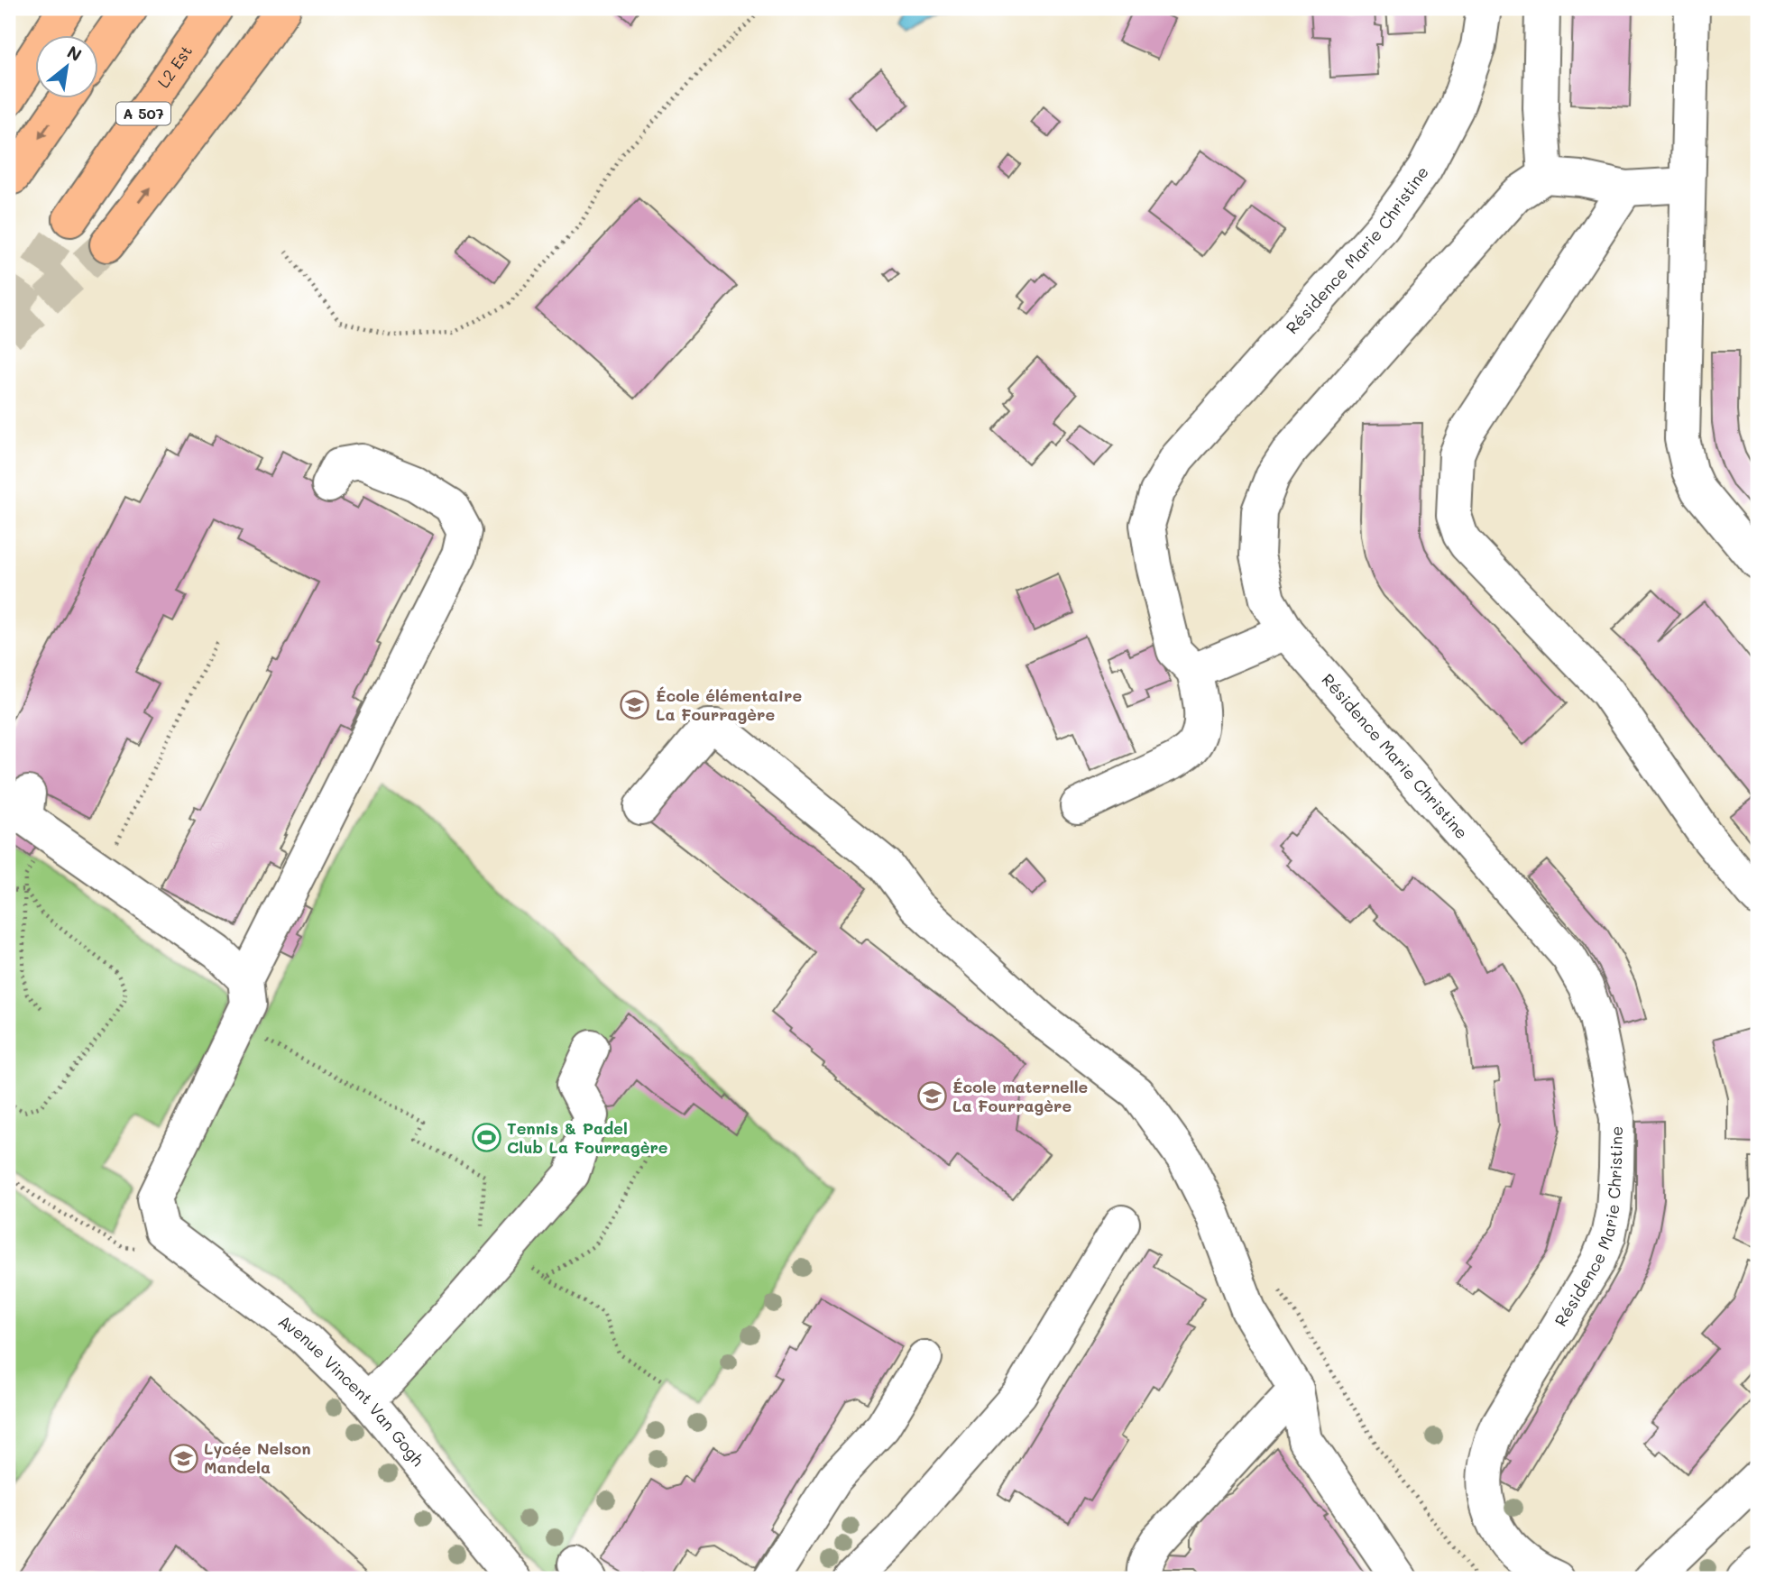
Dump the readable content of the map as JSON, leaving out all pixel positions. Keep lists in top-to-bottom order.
{
  "streets": {
    "highway": ["L2 Est", "A 507"],
    "street": ["Résidence Marie Christine", "Avenue Vincent Van Gogh"]
  },
  "places": {
    "school or university": ["École élémentaire La Fourragère", "École maternelle La Fourragère", "Lycée Nelson Mandela"],
    "sports": ["Tennis & Padel Club La Fourragère"]
  },
  "north": "top right"
}
